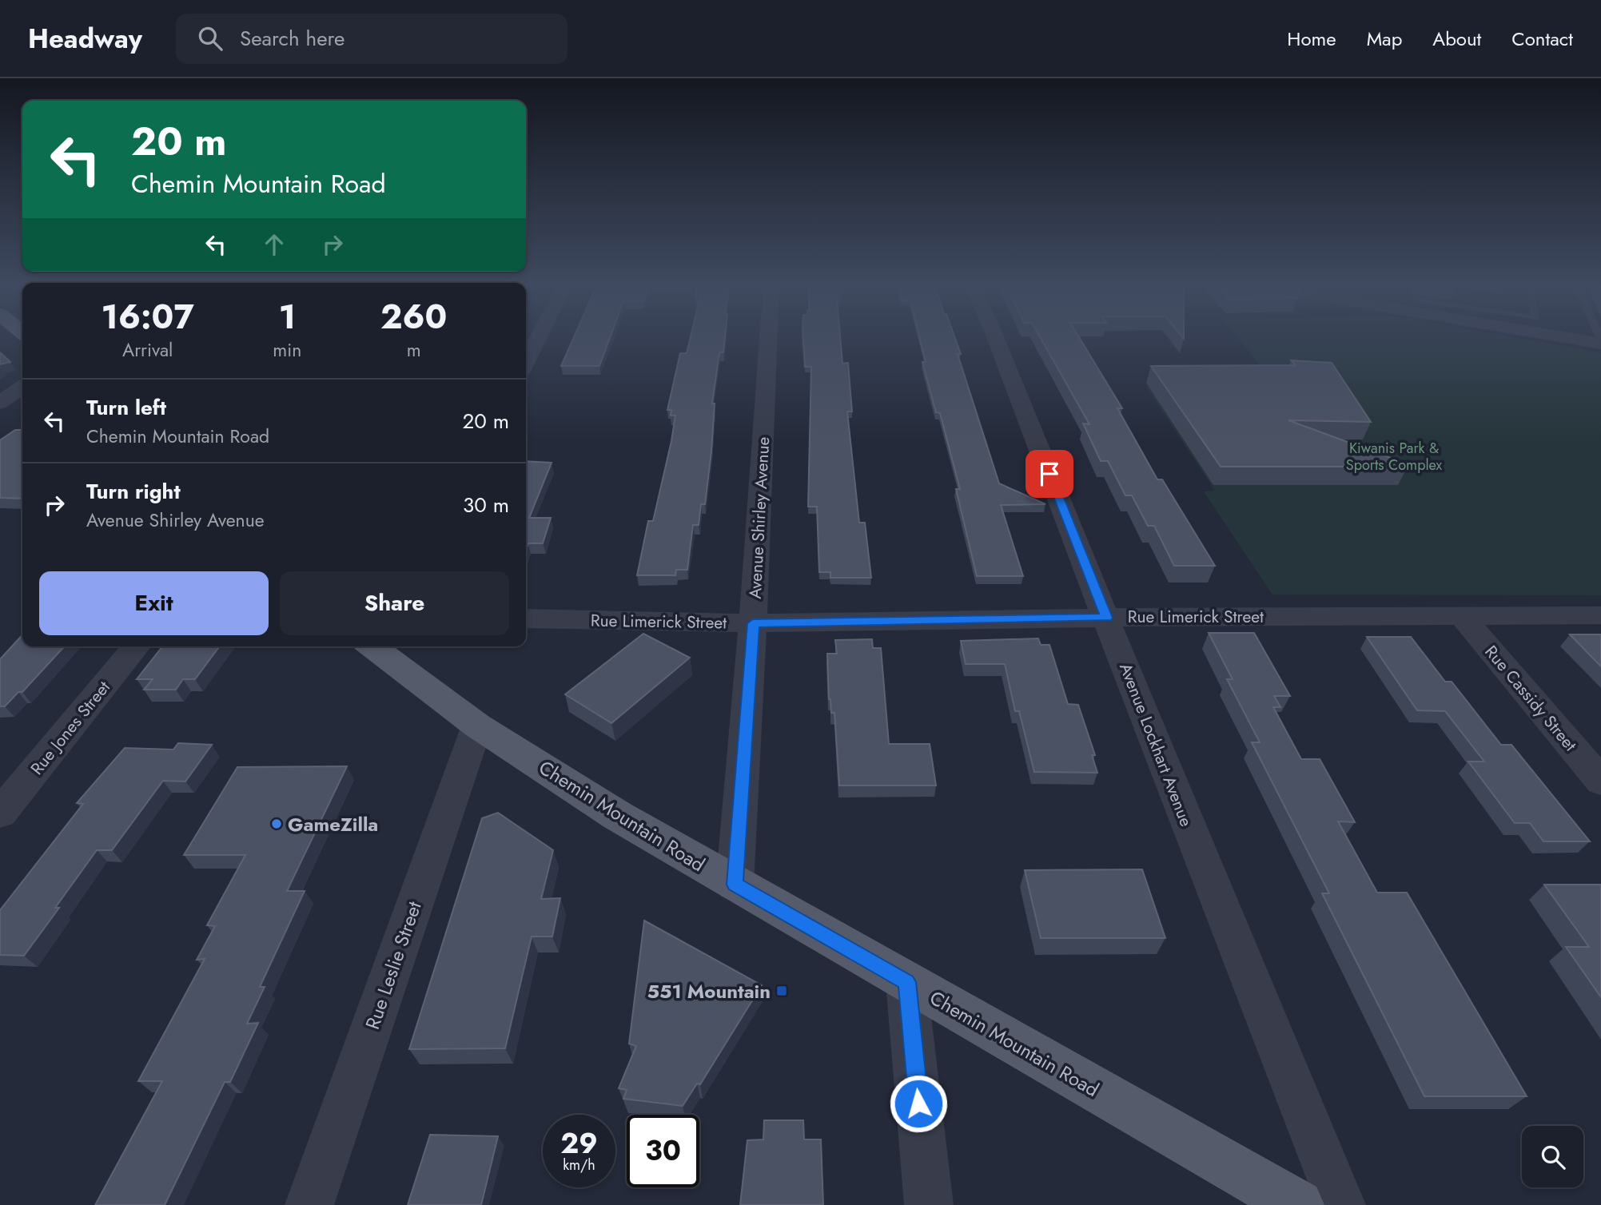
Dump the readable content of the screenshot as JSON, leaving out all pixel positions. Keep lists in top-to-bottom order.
{
  "streets": {
    "main road": ["Chemin Mountain Road"],
    "street": [
      "Avenue Shirley Avenue",
      "Rue Limerick Street",
      "Rue Cassidy Street",
      "Rue Jones Street",
      "Avenue Lockhart Avenue",
      "Rue Leslie Street"
    ]
  },
  "crossings": [
    ["Avenue Shirley Avenue", "Rue Limerick Street"],
    ["Avenue Shirley Avenue", "Chemin Mountain Road"],
    ["Rue Limerick Street", "Rue Cassidy Street"],
    ["Rue Limerick Street", "Avenue Lockhart Avenue"],
    ["Chemin Mountain Road", "Rue Leslie Street"]
  ],
  "parks": ["Kiwanis Park & Sports Complex"],
  "places": {
    "other": ["GameZilla"],
    "transit": ["551 Mountain"]
  },
  "page": {
    "header": "Headway",
    "search": "Search here",
    "nav": [
      "Home",
      "Map",
      "About",
      "Contact"
    ],
    "turn": ["20 m", "Chemin Mountain Road"],
    "eta": [
      "16:07",
      "Arrival",
      "1",
      "min",
      "260",
      "m"
    ],
    "list": [
      {
        "name": "Turn left",
        "note": "Chemin Mountain Road",
        "value": "20 m"
      },
      {
        "name": "Turn right",
        "note": "Avenue Shirley Avenue",
        "value": "30 m"
      }
    ],
    "buttons": ["Exit", "Share"],
    "speed": "29 km/h",
    "limit": "30"
  }
}
